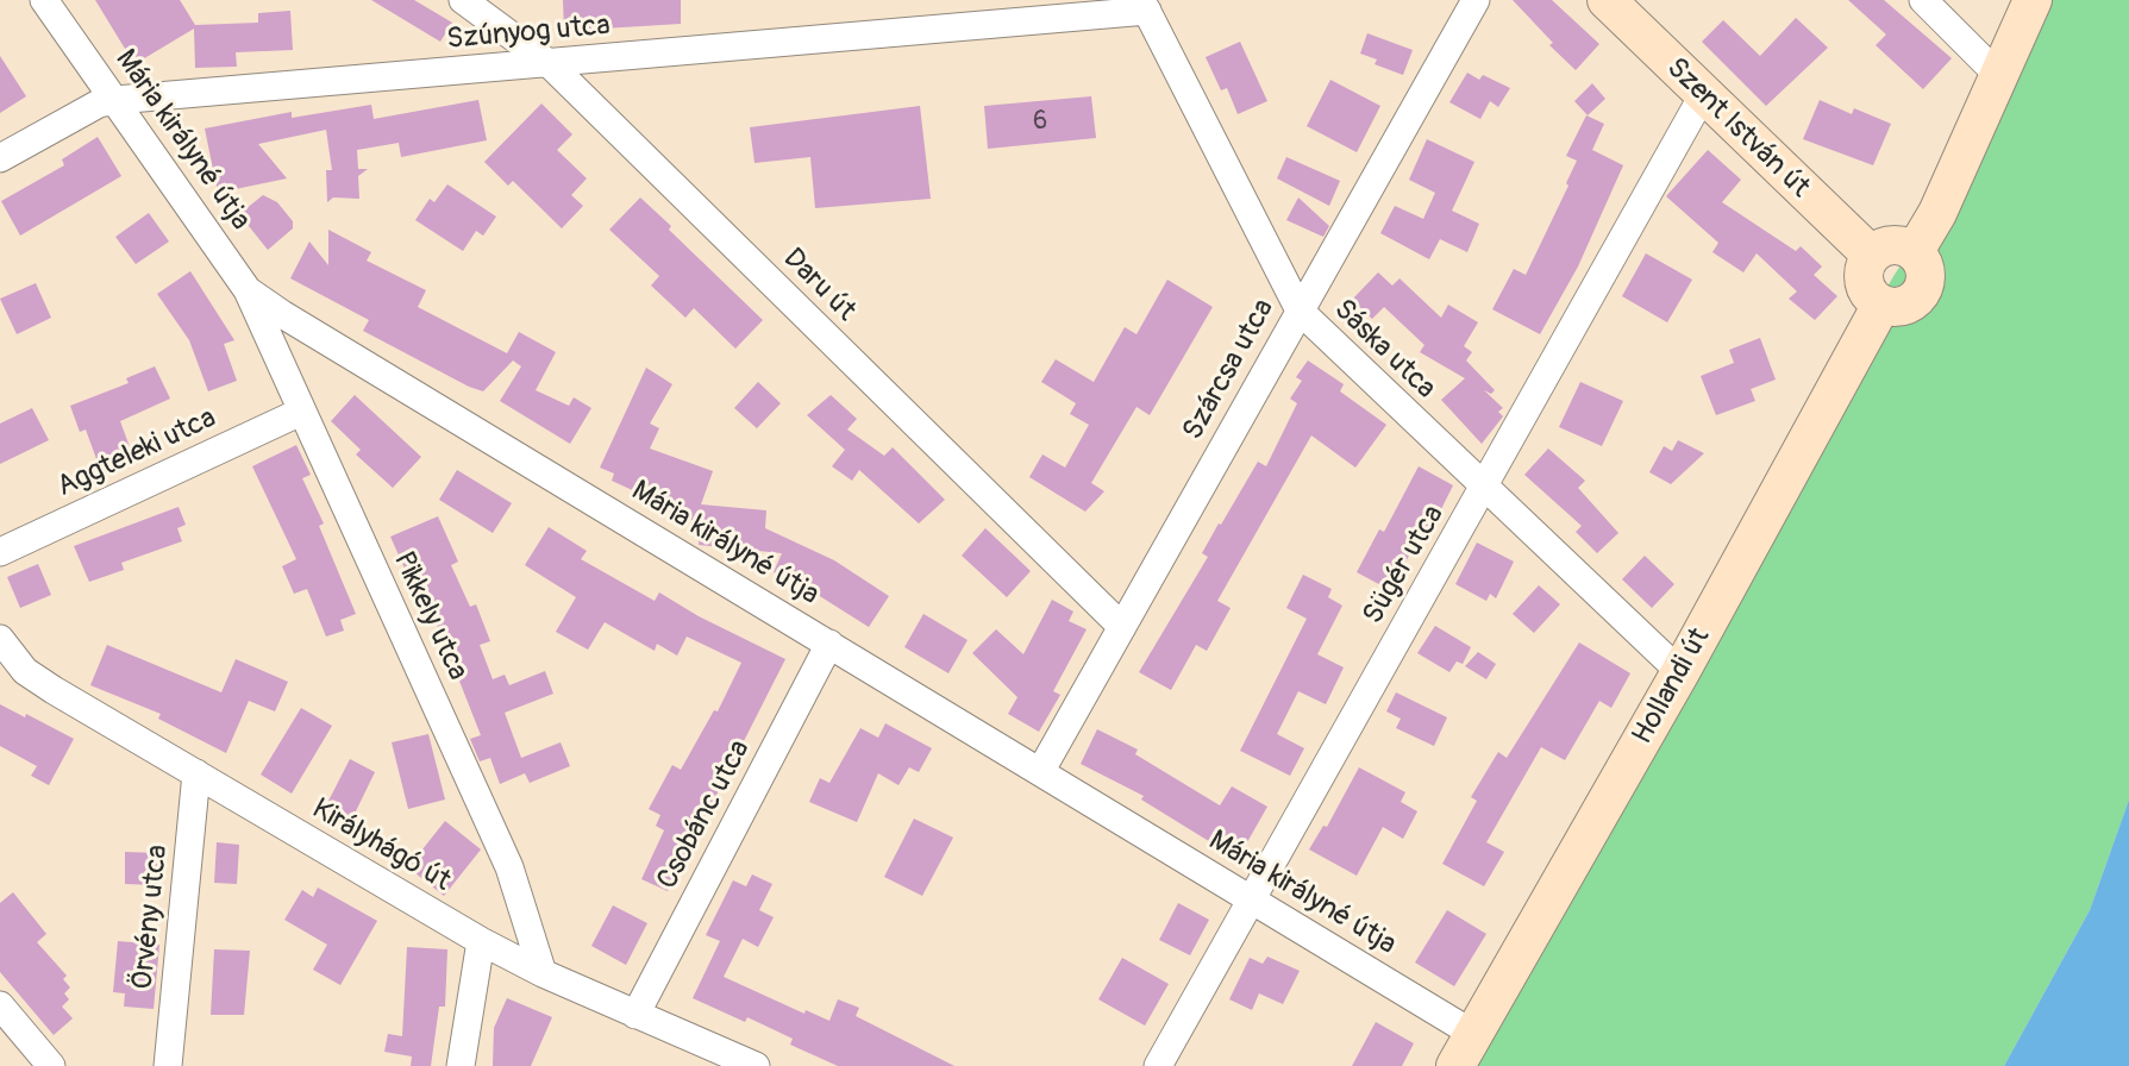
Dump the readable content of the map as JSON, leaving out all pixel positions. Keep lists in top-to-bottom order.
{
  "streets": {
    "street": [
      "Szúnyog utca",
      "Szent István út",
      "Mária királyné útja",
      "Daru út",
      "Sáska utca",
      "Szárcsa utca",
      "Aggteleki utca",
      "Sügér utca",
      "Pikkely utca",
      "Hollandi út",
      "Csobánc utca",
      "Királyhágó út",
      "Örvény utca"
    ]
  },
  "crossings": [
    ["Szúnyog utca", "Mária királyné útja"],
    ["Szúnyog utca", "Daru út"],
    ["Szúnyog utca", "Sáska utca"],
    ["Szent István út", "Sügér utca"],
    ["Szent István út", "Hollandi út"],
    ["Mária királyné útja", "Szárcsa utca"],
    ["Mária királyné útja", "Sügér utca"],
    ["Mária királyné útja", "Pikkely utca"],
    ["Mária királyné útja", "Hollandi út"],
    ["Mária királyné útja", "Csobánc utca"],
    ["Daru út", "Szárcsa utca"],
    ["Sáska utca", "Szárcsa utca"],
    ["Sáska utca", "Sügér utca"],
    ["Sáska utca", "Hollandi út"],
    ["Aggteleki utca", "Pikkely utca"],
    ["Pikkely utca", "Királyhágó út"],
    ["Csobánc utca", "Királyhágó út"],
    ["Királyhágó út", "Örvény utca"]
  ],
  "house_numbers": ["6"]
}
